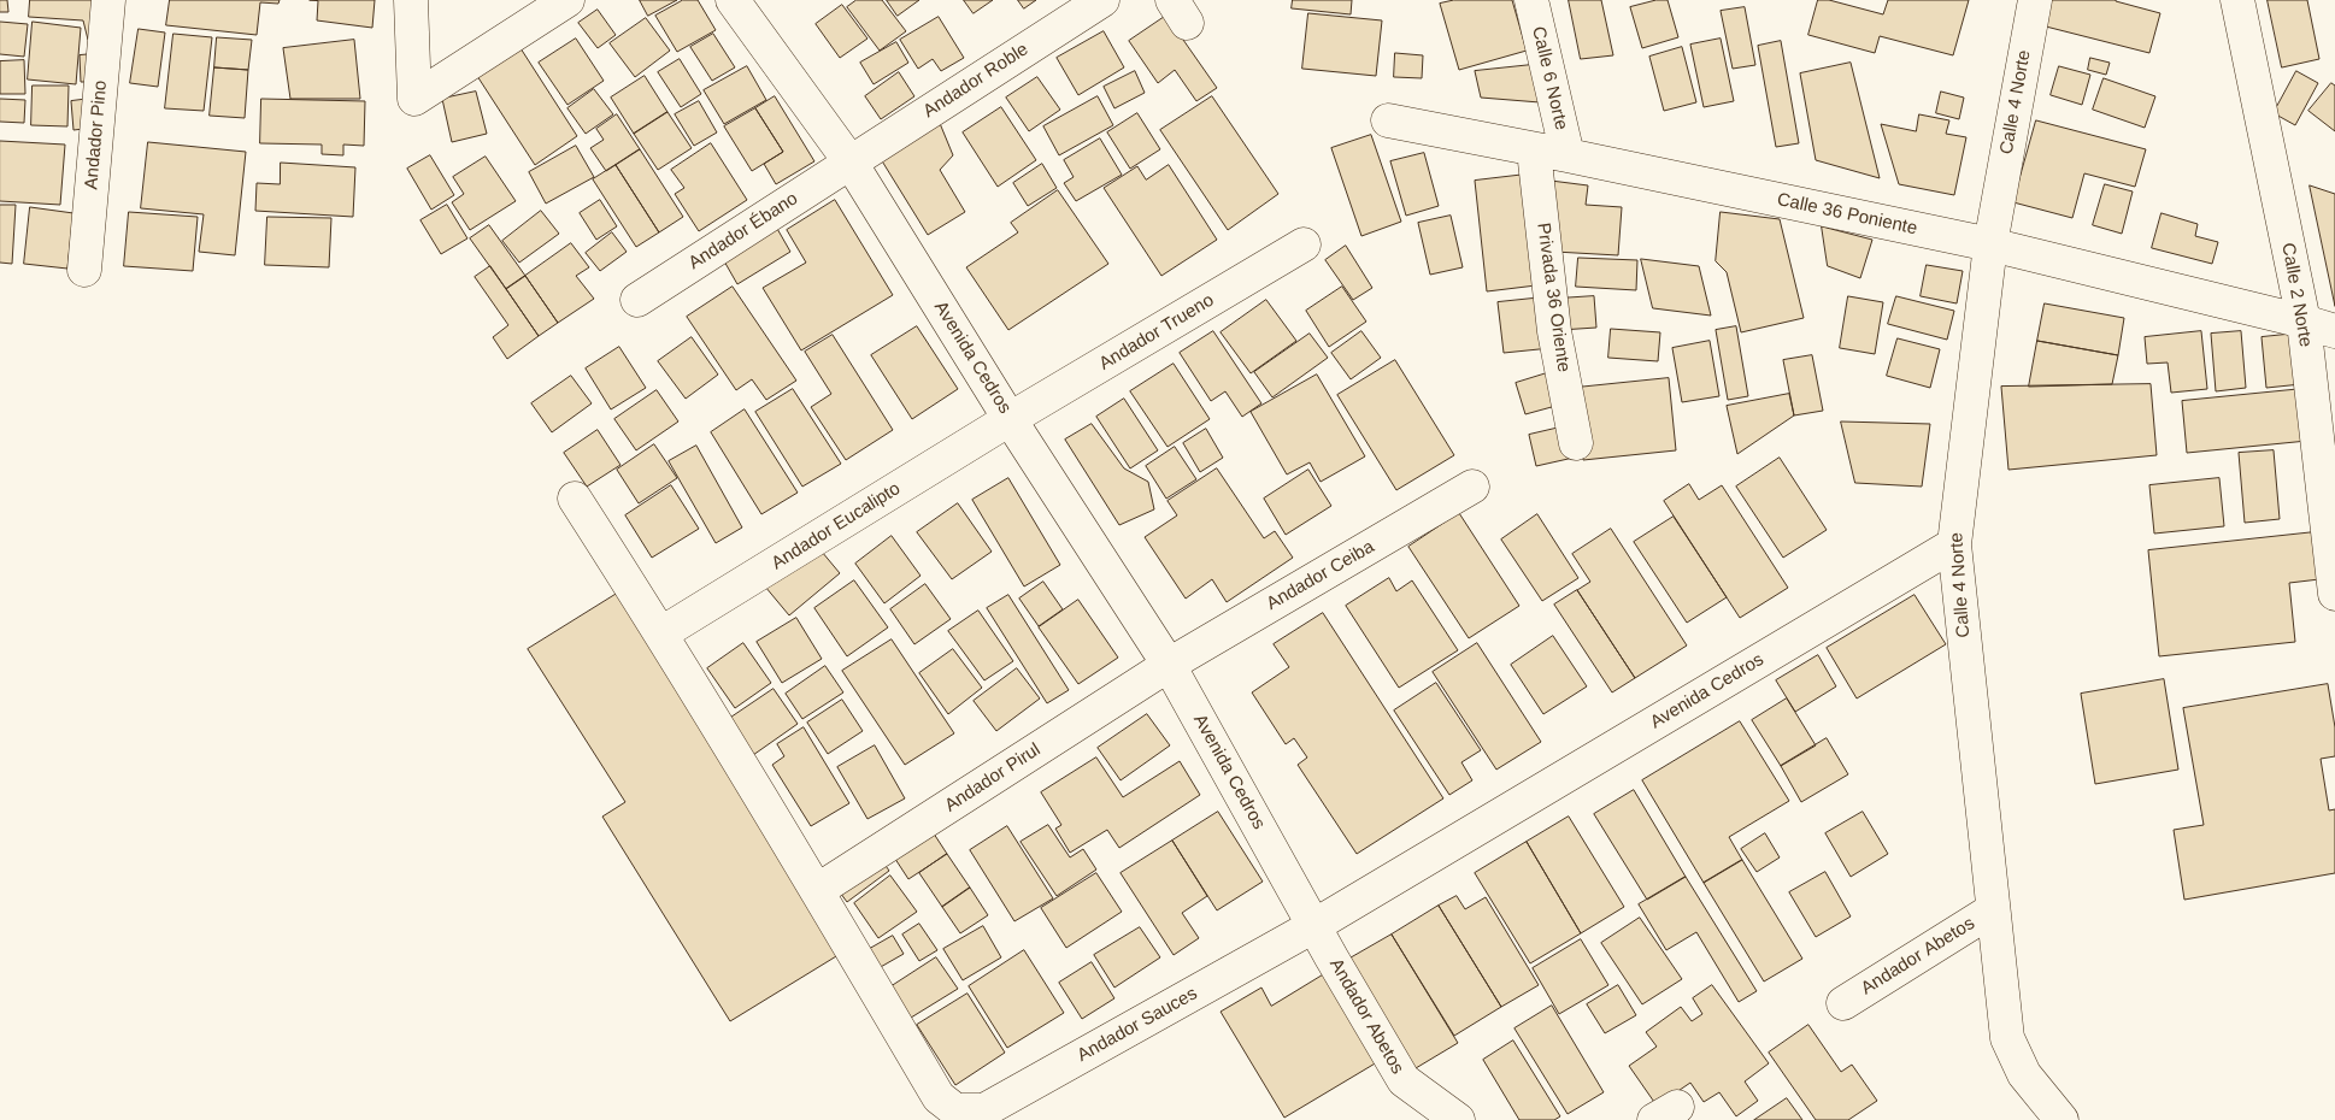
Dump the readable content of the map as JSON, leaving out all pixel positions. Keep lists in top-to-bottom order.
{
  "streets": {
    "street": [
      "Calle 6 Norte",
      "Andador Roble",
      "Calle 4 Norte",
      "Andador Pino",
      "Calle 36 Poniente",
      "Andador Ébano",
      "Calle 2 Norte",
      "Privada 36 Oriente",
      "Andador Trueno",
      "Avenida Cedros",
      "Andador Eucalipto",
      "Andador Ceiba",
      "Andador Pirul",
      "Andador Abetos",
      "Andador Sauces"
    ]
  },
  "crossings": [
    ["Calle 6 Norte", "Calle 36 Poniente"],
    ["Andador Roble", "Andador Ébano"],
    ["Andador Roble", "Avenida Cedros"],
    ["Calle 4 Norte", "Calle 36 Poniente"],
    ["Calle 4 Norte", "Avenida Cedros"],
    ["Calle 4 Norte", "Andador Abetos"],
    ["Calle 36 Poniente", "Calle 2 Norte"],
    ["Calle 36 Poniente", "Privada 36 Oriente"],
    ["Andador Ébano", "Avenida Cedros"],
    ["Andador Trueno", "Avenida Cedros"],
    ["Andador Trueno", "Andador Eucalipto"],
    ["Avenida Cedros", "Andador Eucalipto"],
    ["Avenida Cedros", "Andador Ceiba"],
    ["Avenida Cedros", "Andador Pirul"],
    ["Avenida Cedros", "Andador Abetos"],
    ["Avenida Cedros", "Andador Sauces"],
    ["Andador Ceiba", "Andador Pirul"],
    ["Andador Pirul", "Andador Sauces"],
    ["Andador Abetos", "Andador Sauces"]
  ]
}
